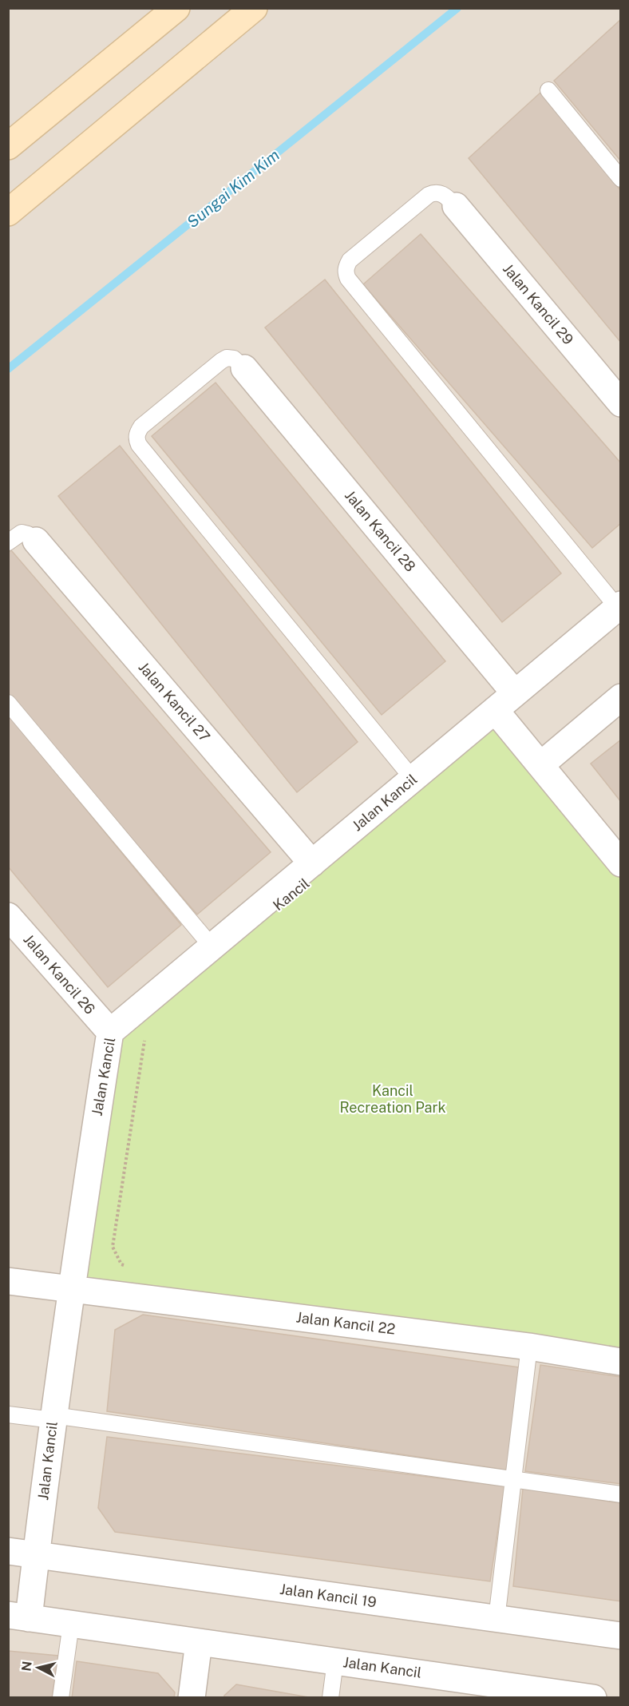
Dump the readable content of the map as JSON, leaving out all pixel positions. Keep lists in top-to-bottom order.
{
  "streets": {
    "street": [
      "Jalan Kancil 29",
      "Jalan Kancil 28",
      "Jalan Kancil 27",
      "Jalan Kancil",
      "Jalan Kancil 26",
      "Jalan Kancil 22",
      "Jalan Kancil 19"
    ]
  },
  "crossings": [
    ["Jalan Kancil 28", "Jalan Kancil"],
    ["Jalan Kancil 27", "Jalan Kancil"],
    ["Jalan Kancil", "Jalan Kancil 26"],
    ["Jalan Kancil", "Jalan Kancil 22"],
    ["Jalan Kancil", "Jalan Kancil 19"]
  ],
  "water": ["Sungai Kim Kim"],
  "parks": ["Kancil Recreation Park"],
  "north": "left"
}
